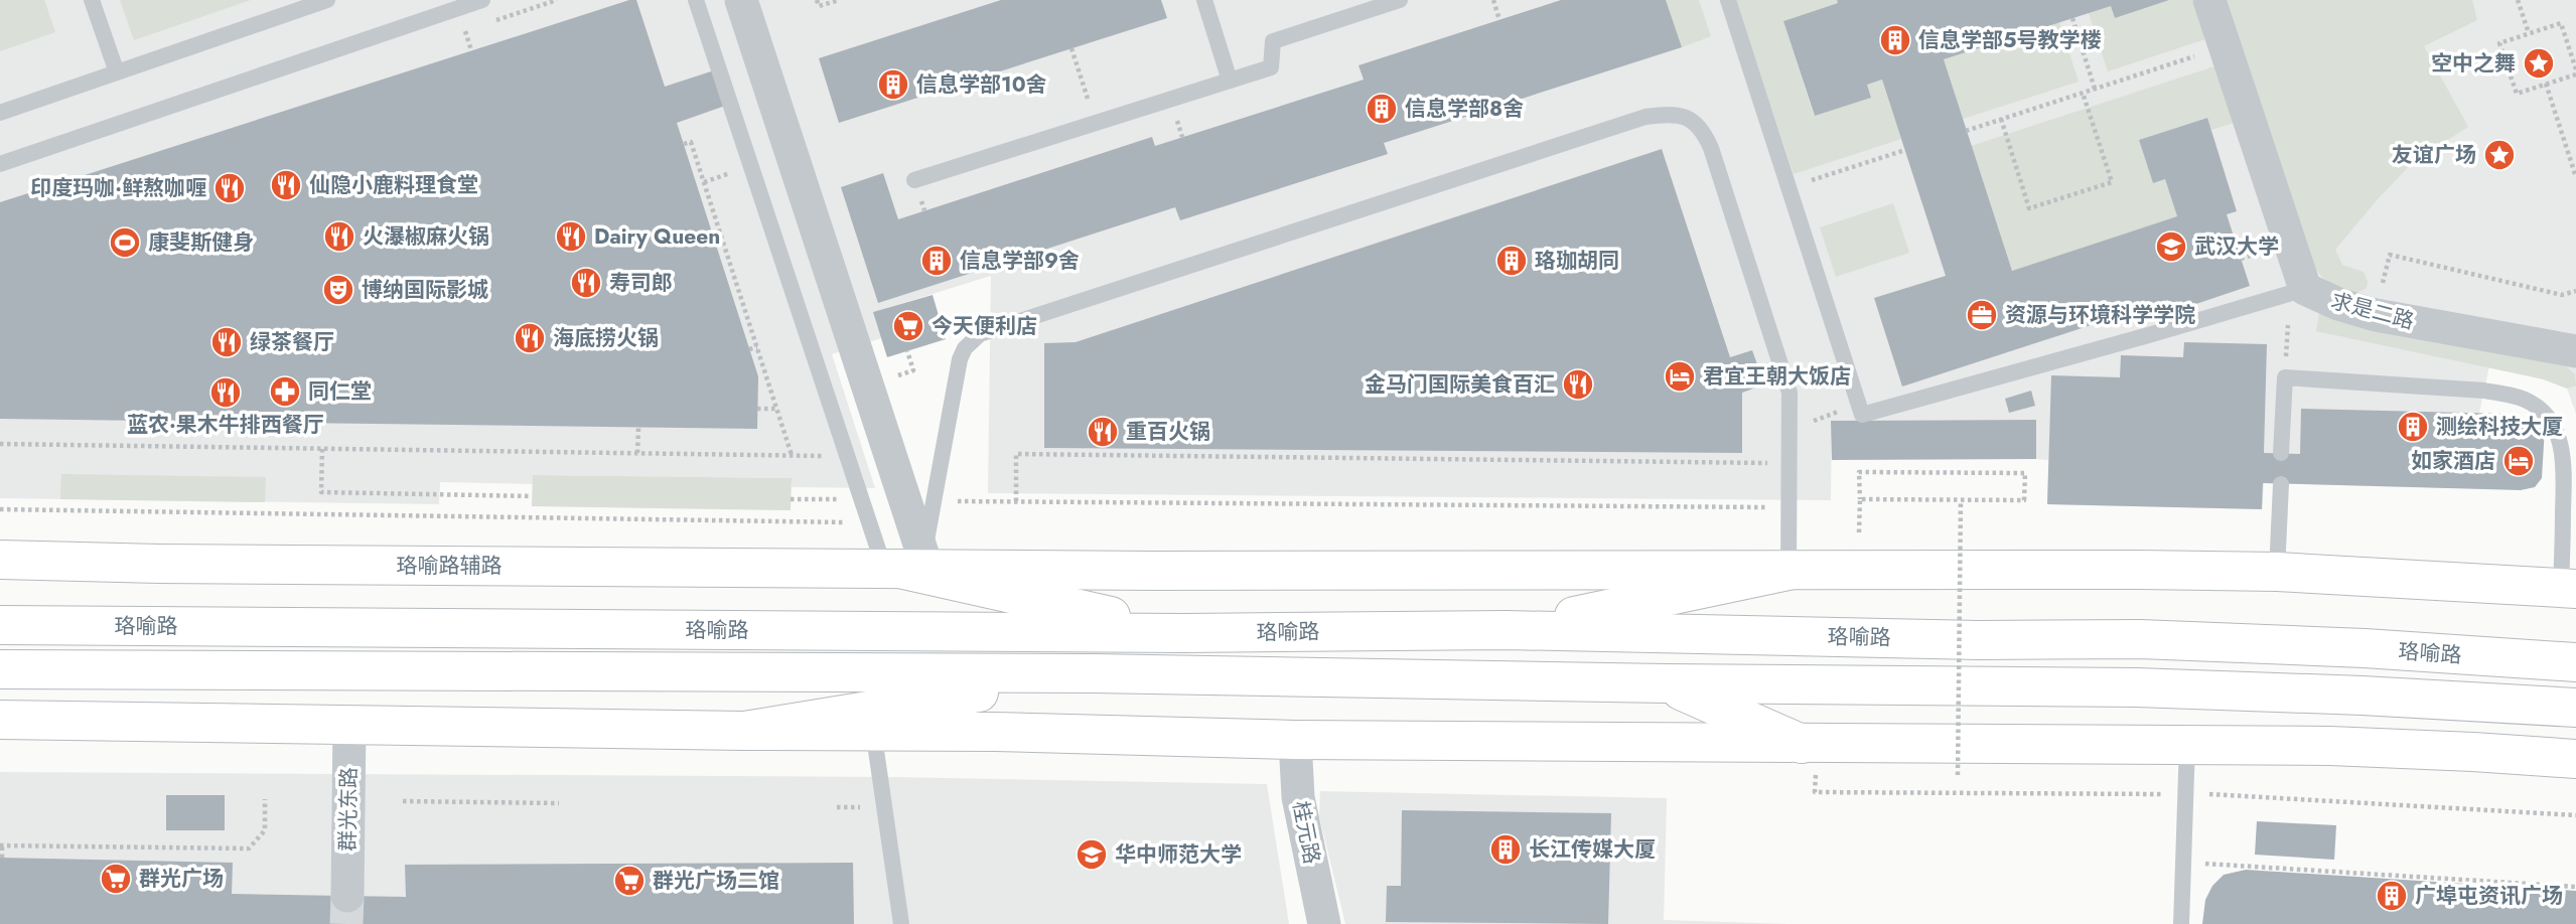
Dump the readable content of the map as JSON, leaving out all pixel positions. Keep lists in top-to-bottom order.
{
  "streets": {
    "main road": ["珞喻路辅路", "珞喻路"],
    "street": ["求是二路", "群光东路", "桂元路"]
  },
  "places": {
    "building": [
      "信息学部5号教学楼",
      "信息学部10舍",
      "信息学部8舍",
      "信息学部9舍",
      "珞珈胡同",
      "测绘科技大厦",
      "长江传媒大厦",
      "广埠屯资讯广场"
    ],
    "place": ["空中之舞", "友谊广场"],
    "restaurant": [
      "仙隐小鹿料理食堂",
      "印度玛咖·鲜熬咖喱",
      "火瀑椒麻火锅",
      "Dairy Queen",
      "寿司郎",
      "海底捞火锅",
      "绿茶餐厅",
      "金马门国际美食百汇",
      "蓝农·果木牛排西餐厅",
      "重百火锅"
    ],
    "sports": ["康斐斯健身"],
    "school or university": ["武汉大学", "华中师范大学"],
    "theatre": ["博纳国际影城"],
    "office": ["资源与环境科学学院"],
    "supermarket": ["今天便利店", "群光广场", "群光广场二馆"],
    "hotel": ["君宜王朝大饭店", "如家酒店"],
    "pharmacy": ["同仁堂"]
  }
}
